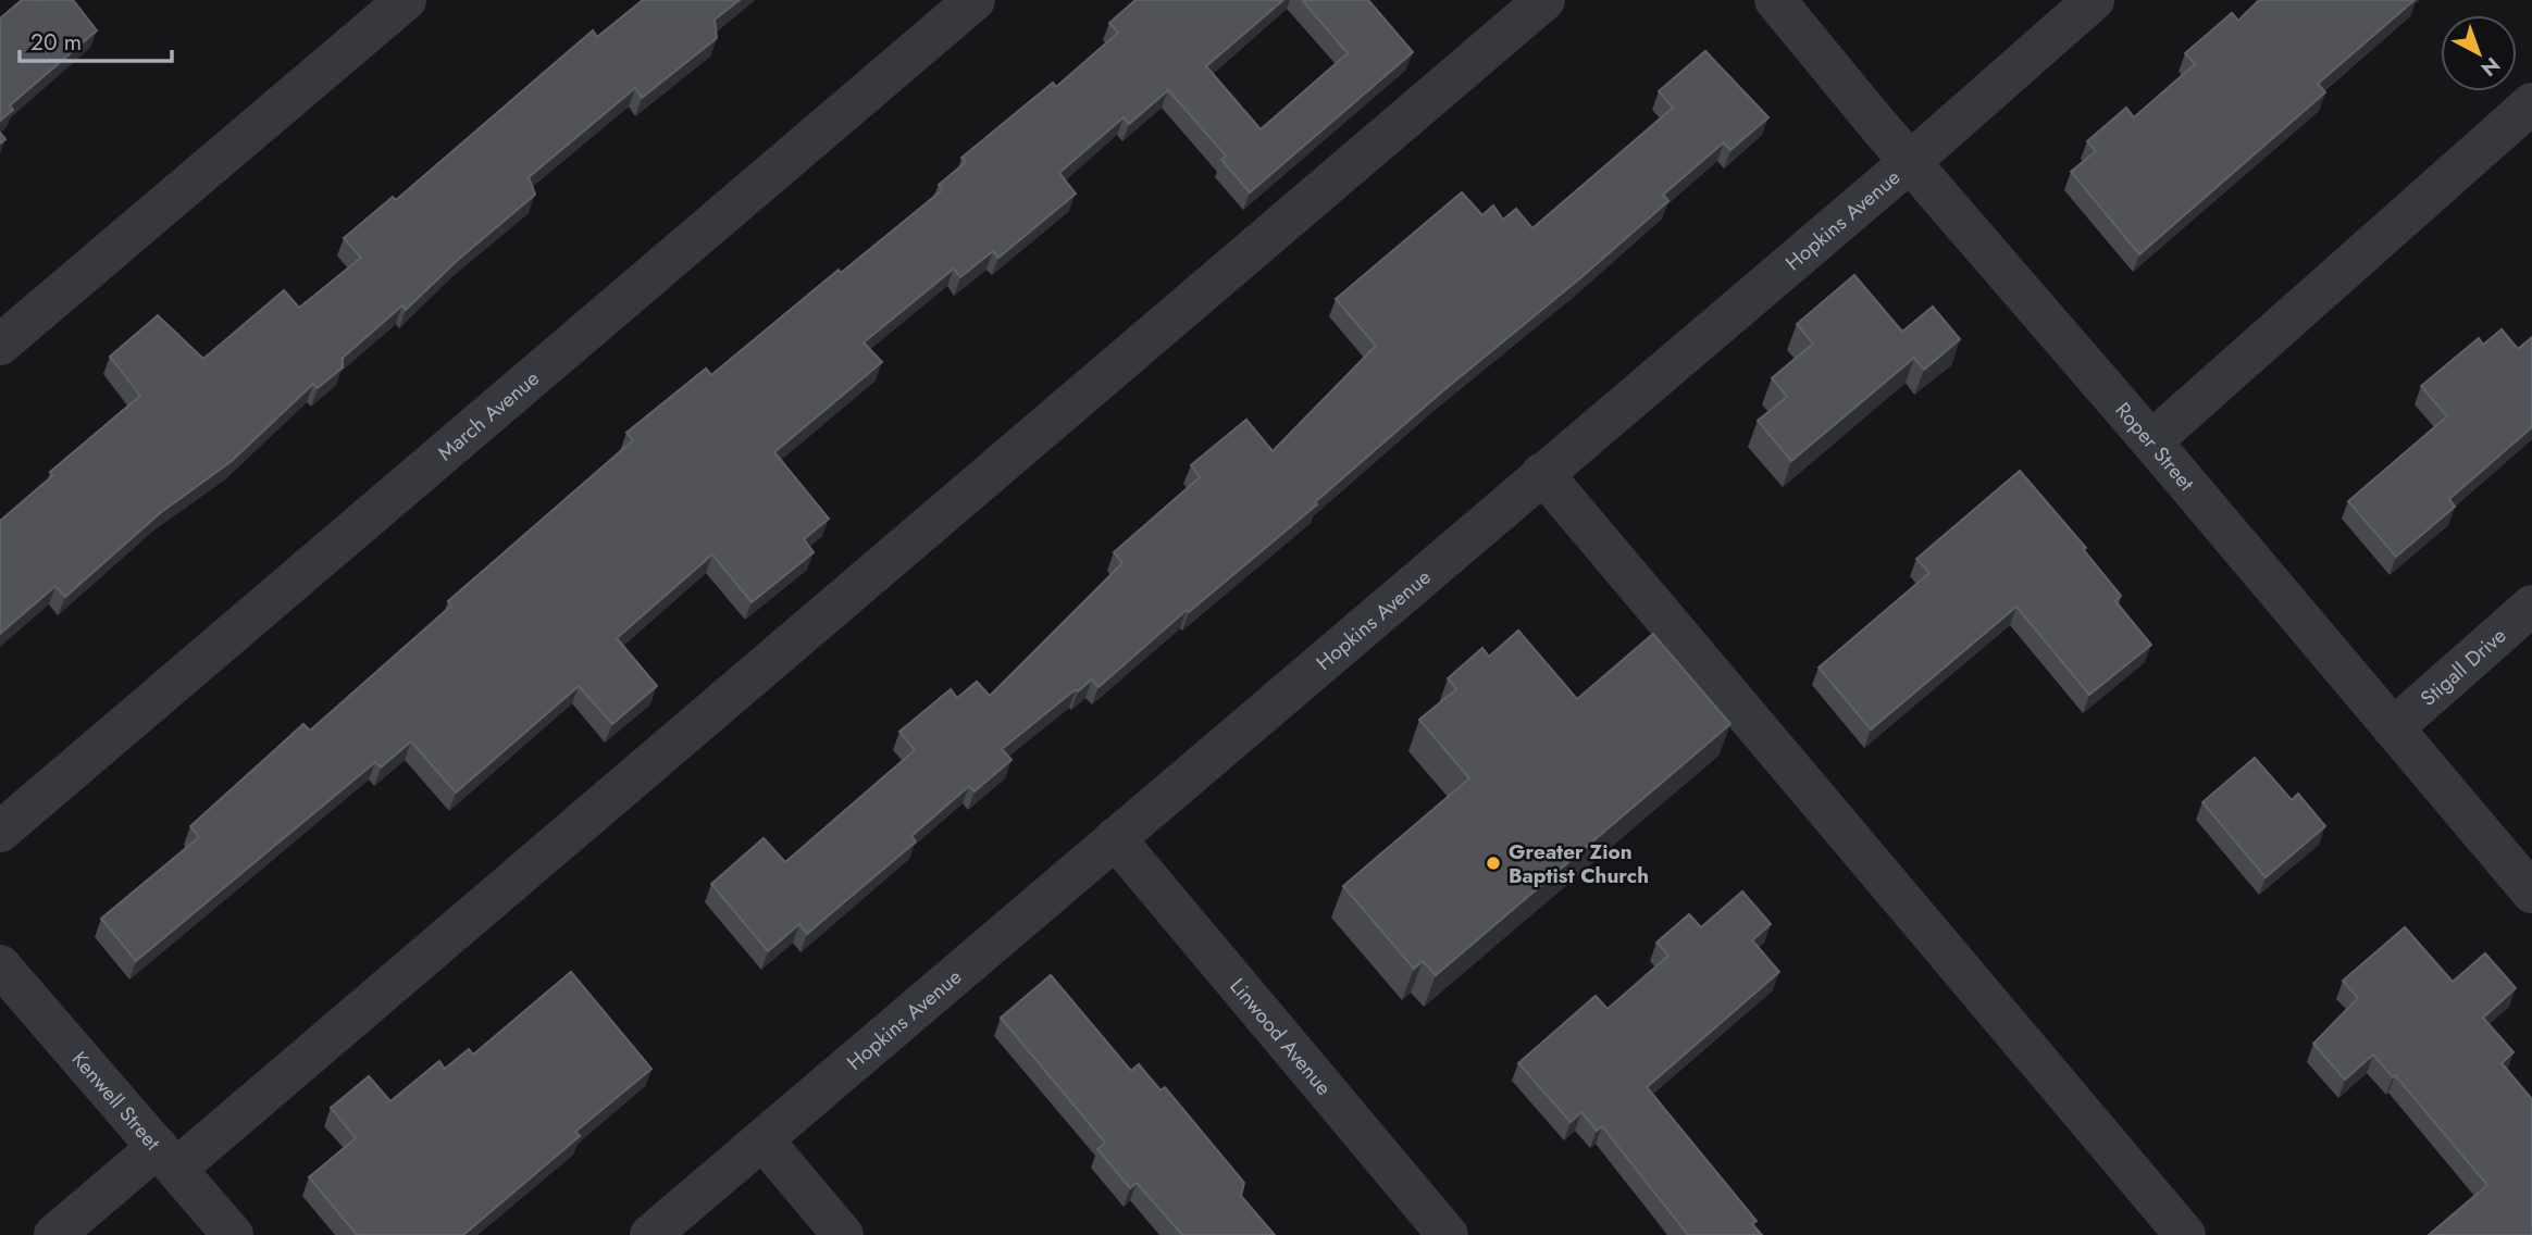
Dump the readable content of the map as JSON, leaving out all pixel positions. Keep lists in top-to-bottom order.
{
  "streets": {
    "street": [
      "Hopkins Avenue",
      "March Avenue",
      "Roper Street",
      "Stigall Drive",
      "Linwood Avenue",
      "Kenwell Street"
    ]
  },
  "crossings": [
    ["Hopkins Avenue", "Roper Street"],
    ["Hopkins Avenue", "Linwood Avenue"],
    ["Roper Street", "Stigall Drive"]
  ],
  "places": ["Greater Zion Baptist Church"],
  "scale_bar": "20 m",
  "north": "bottom right"
}
